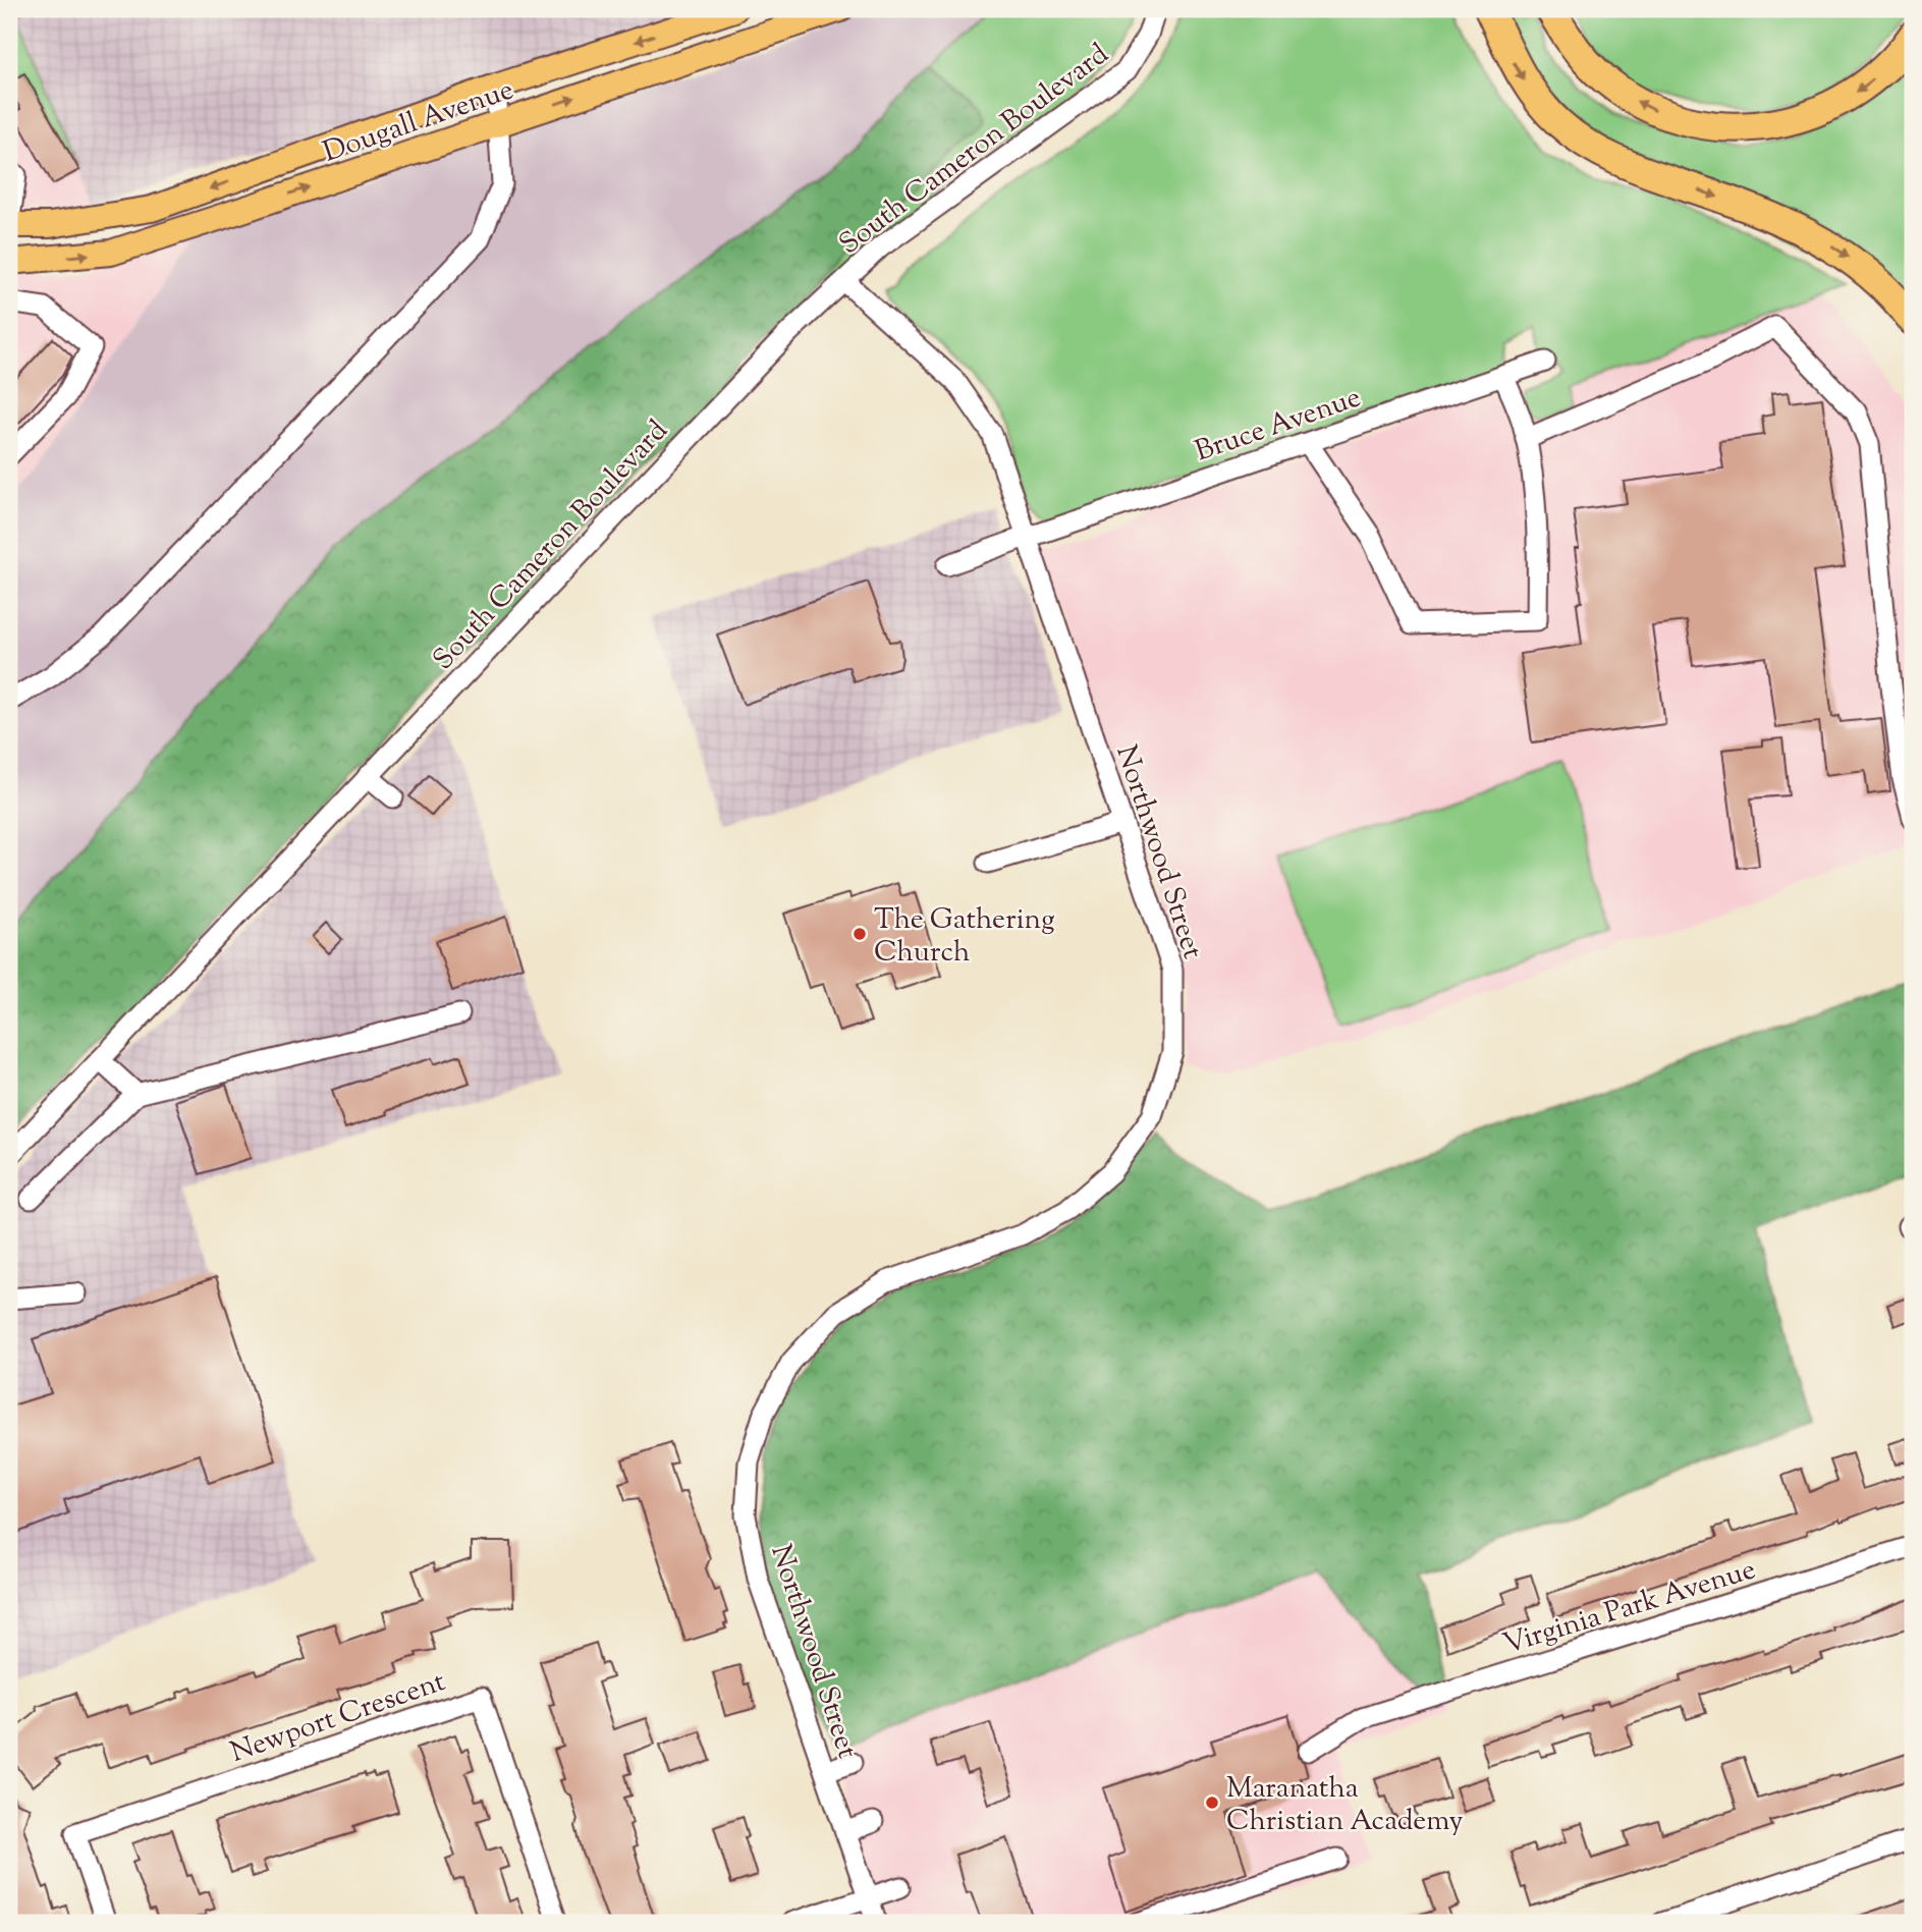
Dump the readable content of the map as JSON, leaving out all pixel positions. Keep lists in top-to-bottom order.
{
  "streets": {
    "main road": ["Dougall Avenue"],
    "street": [
      "South Cameron Boulevard",
      "Bruce Avenue",
      "Northwood Street",
      "Virginia Park Avenue",
      "Newport Crescent"
    ]
  },
  "crossings": [
    ["South Cameron Boulevard", "Northwood Street"],
    ["Bruce Avenue", "Northwood Street"]
  ],
  "places": ["The Gathering Church", "Maranatha Christian Academy"]
}
